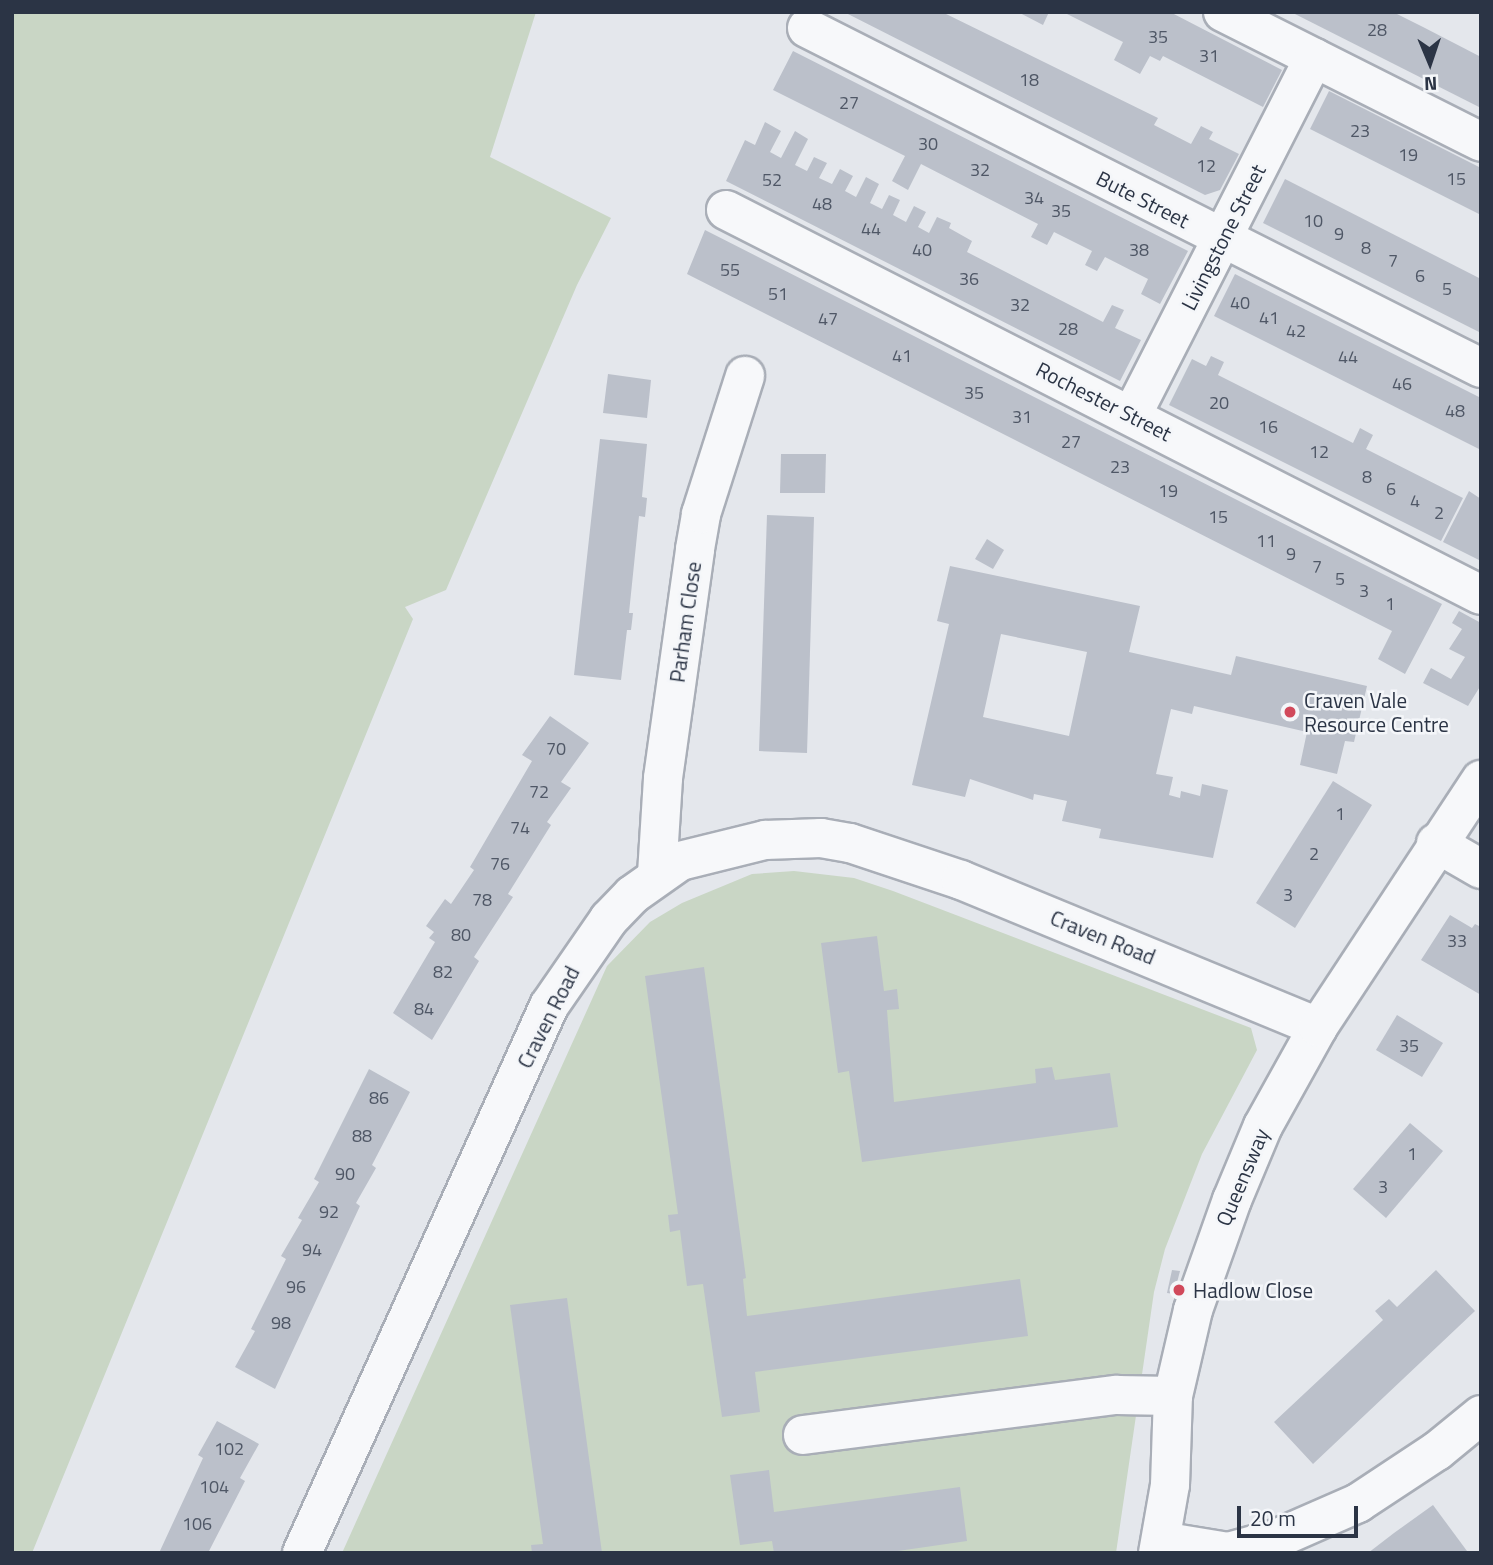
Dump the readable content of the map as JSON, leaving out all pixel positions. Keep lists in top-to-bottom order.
{
  "streets": {
    "street": [
      "Bute Street",
      "Livingstone Street",
      "Rochester Street",
      "Parham Close",
      "Craven Road",
      "Queensway"
    ]
  },
  "crossings": [
    ["Bute Street", "Livingstone Street"],
    ["Livingstone Street", "Rochester Street"],
    ["Parham Close", "Craven Road"],
    ["Craven Road", "Queensway"]
  ],
  "places": ["Craven Vale Resource Centre", "Hadlow Close"],
  "house_numbers": [
    "28",
    "35",
    "31",
    "18",
    "27",
    "23",
    "30",
    "19",
    "12",
    "32",
    "15",
    "52",
    "34",
    "48",
    "35",
    "10",
    "44",
    "9",
    "8",
    "40",
    "38",
    "7",
    "55",
    "6",
    "36",
    "5",
    "51",
    "40",
    "32",
    "41",
    "47",
    "28",
    "42",
    "41",
    "44",
    "46",
    "35",
    "20",
    "48",
    "31",
    "16",
    "27",
    "12",
    "23",
    "8",
    "6",
    "19",
    "4",
    "2",
    "15",
    "11",
    "9",
    "7",
    "5",
    "3",
    "1",
    "70",
    "72",
    "1",
    "74",
    "2",
    "76",
    "3",
    "78",
    "80",
    "33",
    "82",
    "84",
    "35",
    "86",
    "88",
    "1",
    "90",
    "3",
    "92",
    "94",
    "96",
    "98",
    "102",
    "104",
    "106"
  ],
  "scale_bar": "20 m",
  "north": "bottom"
}
